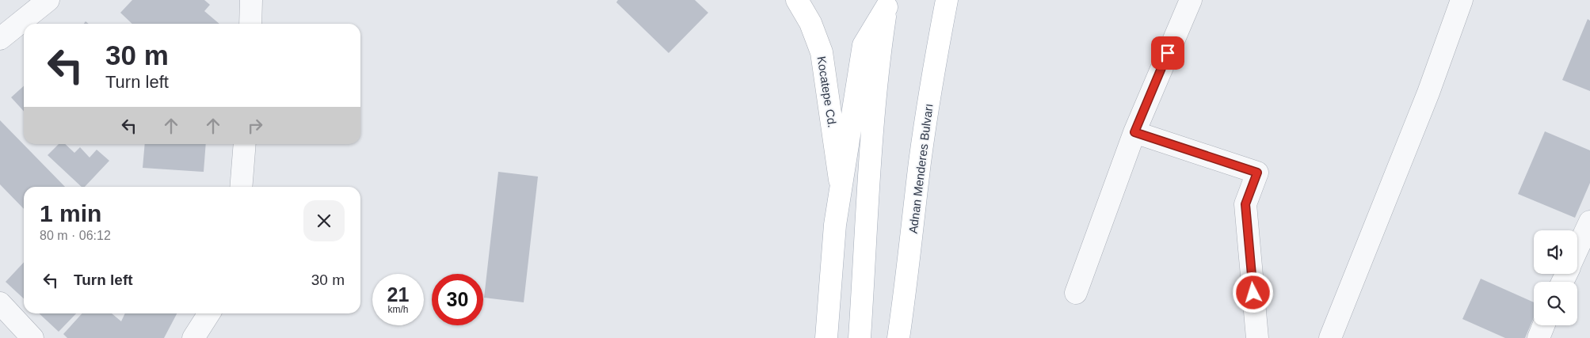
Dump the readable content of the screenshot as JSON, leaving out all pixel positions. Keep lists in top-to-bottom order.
{
  "streets": {
    "main road": ["Kocatepe Cd.", "Adnan Menderes Bulvarı"]
  },
  "page": {
    "turn": ["30 m", "Turn left"],
    "heading": ["1 min", "80 m · 06:12"],
    "list": [
      {
        "name": "Turn left",
        "value": "30 m"
      }
    ],
    "speed": "21 km/h",
    "limit": "30"
  }
}
